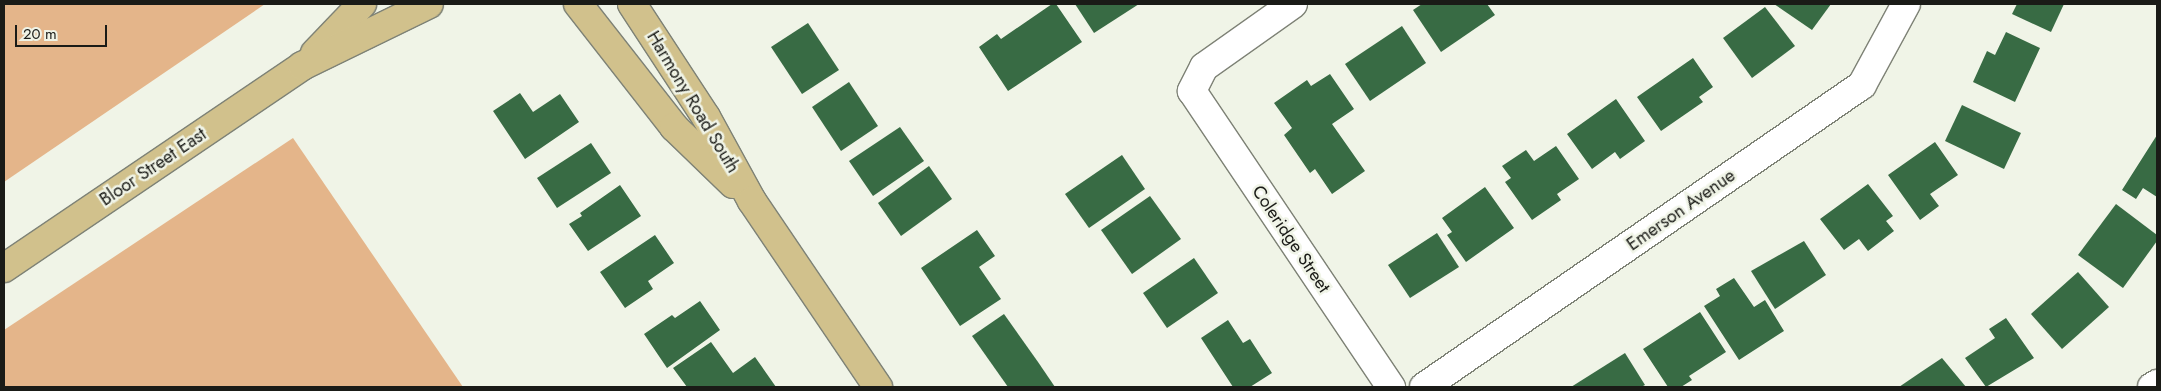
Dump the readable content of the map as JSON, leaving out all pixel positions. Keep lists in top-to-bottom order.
{
  "streets": {
    "main road": ["Harmony Road South", "Bloor Street East"],
    "street": ["Emerson Avenue", "Coleridge Street"]
  },
  "scale_bar": "20 m"
}
